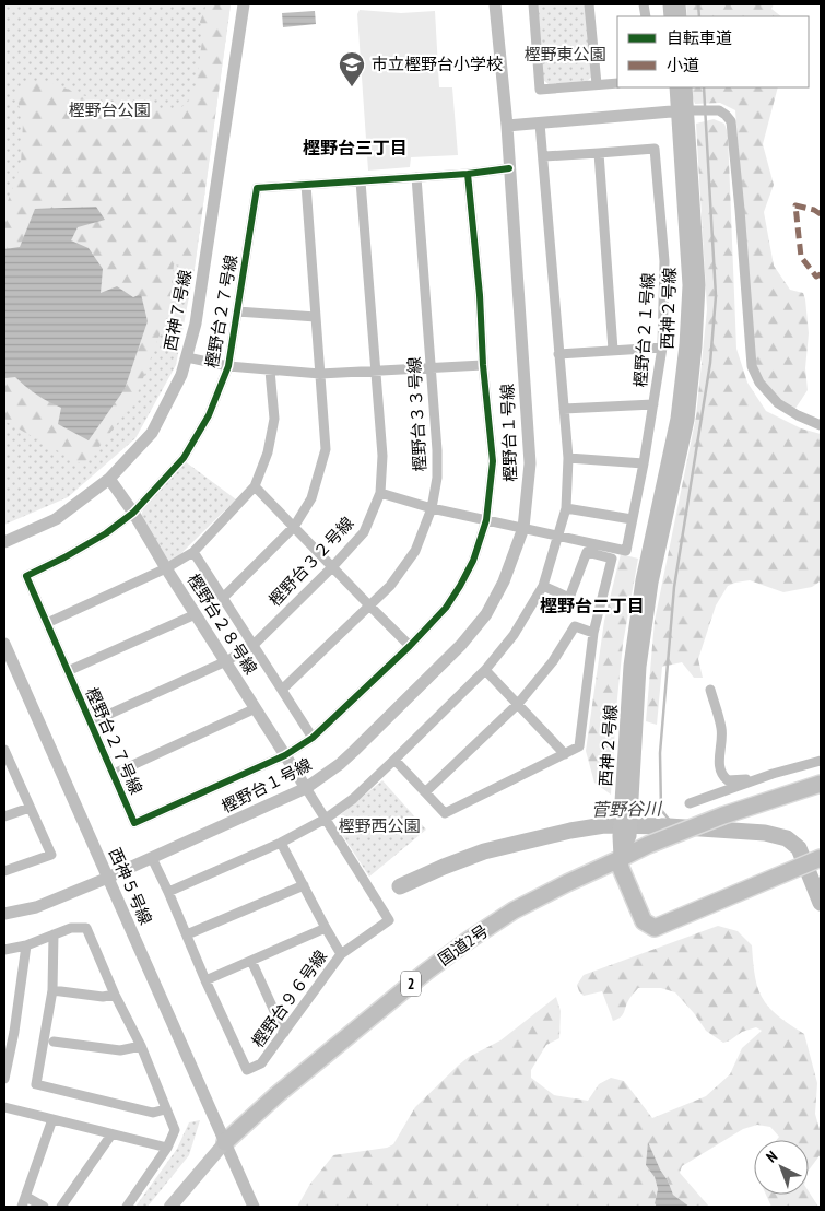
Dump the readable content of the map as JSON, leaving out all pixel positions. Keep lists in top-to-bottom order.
{
  "streets": {
    "highway": ["国道2号", "2"],
    "street": [
      "西神２号線",
      "西神７号線",
      "樫野台２７号線",
      "樫野台２１号線",
      "樫野台３３号線",
      "樫野台１号線",
      "樫野台３２号線",
      "樫野台２８号線",
      "西神５号線",
      "樫野台９６号線"
    ]
  },
  "crossings": [
    ["西神２号線", "国道2号"],
    ["西神７号線", "樫野台２８号線"],
    ["樫野台２７号線", "樫野台２１号線"],
    ["樫野台２７号線", "樫野台３３号線"],
    ["樫野台２７号線", "樫野台１号線"],
    ["樫野台２７号線", "樫野台３２号線"],
    ["樫野台２７号線", "樫野台２８号線"],
    ["樫野台２１号線", "樫野台３３号線"],
    ["樫野台２１号線", "樫野台１号線"],
    ["樫野台２１号線", "樫野台３２号線"],
    ["樫野台１号線", "樫野台２８号線"],
    ["樫野台１号線", "西神５号線"],
    ["樫野台１号線", "樫野台９６号線"],
    ["樫野台３２号線", "樫野台２８号線"],
    ["樫野台２８号線", "樫野台９６号線"],
    ["西神５号線", "国道2号"]
  ],
  "districts": ["樫野台三丁目", "樫野台二丁目"],
  "water": ["菅野谷川"],
  "parks": ["樫野東公園", "樫野台公園", "樫野西公園"],
  "places": {
    "school or university": ["市立樫野台小学校"]
  },
  "legend": ["自転車道", "小道"],
  "north": "top left"
}
